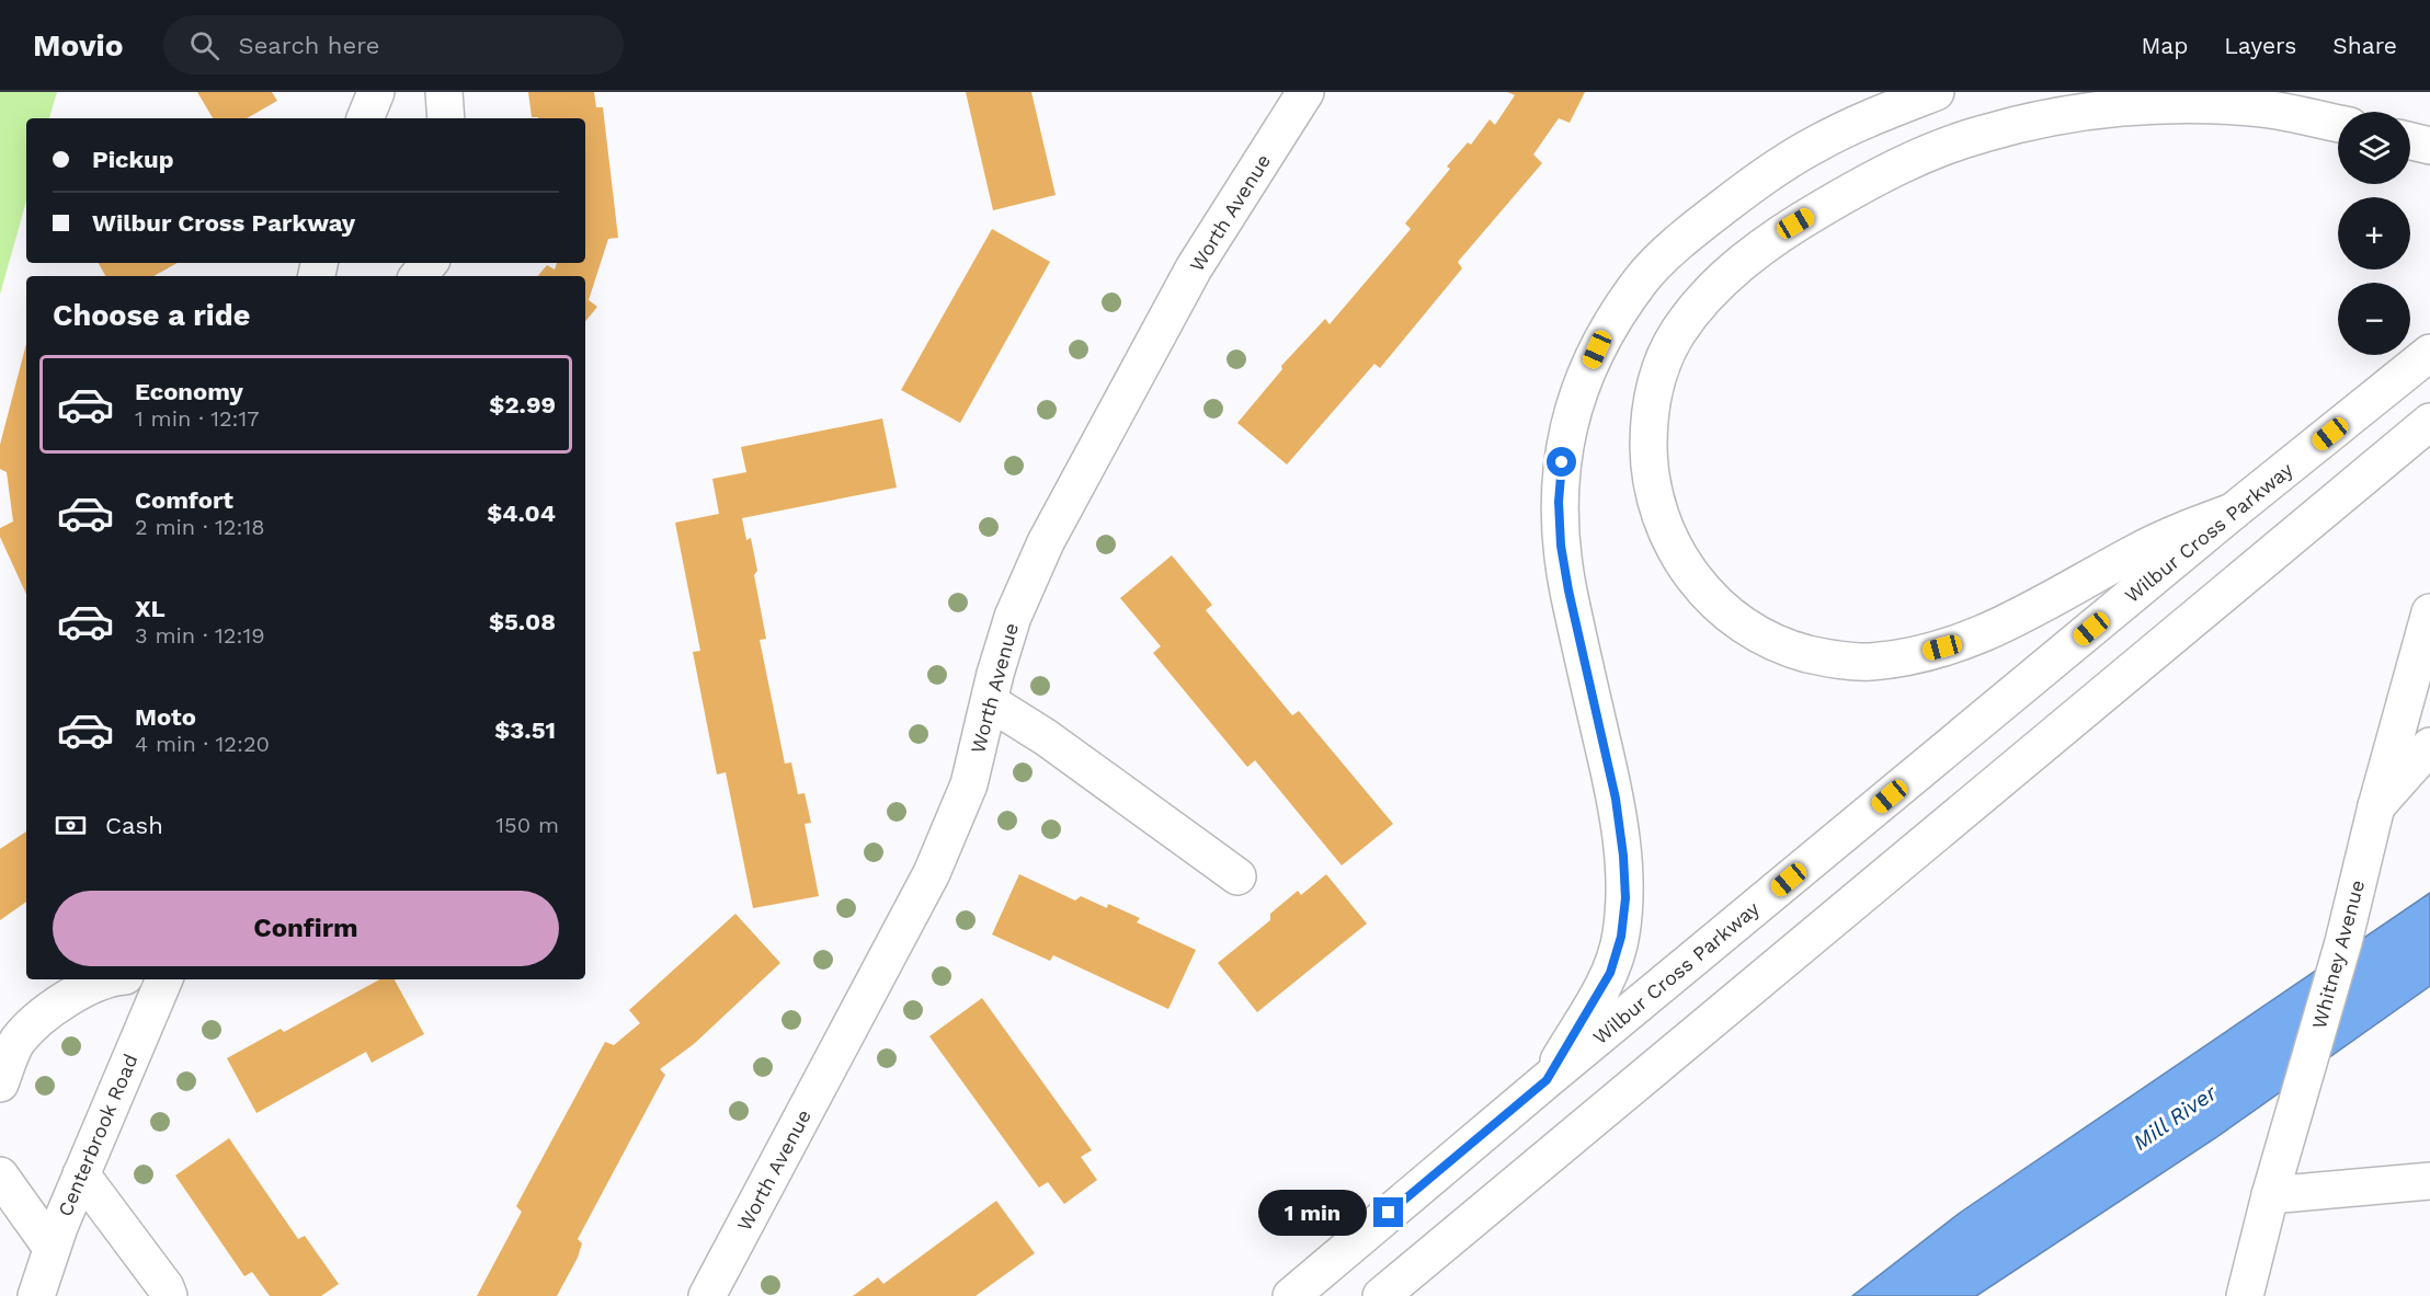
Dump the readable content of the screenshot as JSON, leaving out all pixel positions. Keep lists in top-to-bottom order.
{
  "streets": {
    "main road": [
      "Worth Avenue",
      "Wilbur Cross Parkway",
      "Whitney Avenue",
      "Centerbrook Road"
    ]
  },
  "water": ["Mill River"],
  "page": {
    "header": "Movio",
    "search": "Search here",
    "nav": ["Map", "Layers", "Share"],
    "map_buttons": ["+", "−"],
    "banner": ["Pickup", "Wilbur Cross Parkway"],
    "heading": "Choose a ride",
    "list": [
      {
        "name": "Economy",
        "note": "1 min · 12:17",
        "value": "$2.99"
      },
      {
        "name": "Comfort",
        "note": "2 min · 12:18",
        "value": "$4.04"
      },
      {
        "name": "XL",
        "note": "3 min · 12:19",
        "value": "$5.08"
      },
      {
        "name": "Moto",
        "note": "4 min · 12:20",
        "value": "$3.51"
      }
    ],
    "pay": ["Cash", "150 m"],
    "buttons": "Confirm",
    "bubble": "1 min"
  }
}
